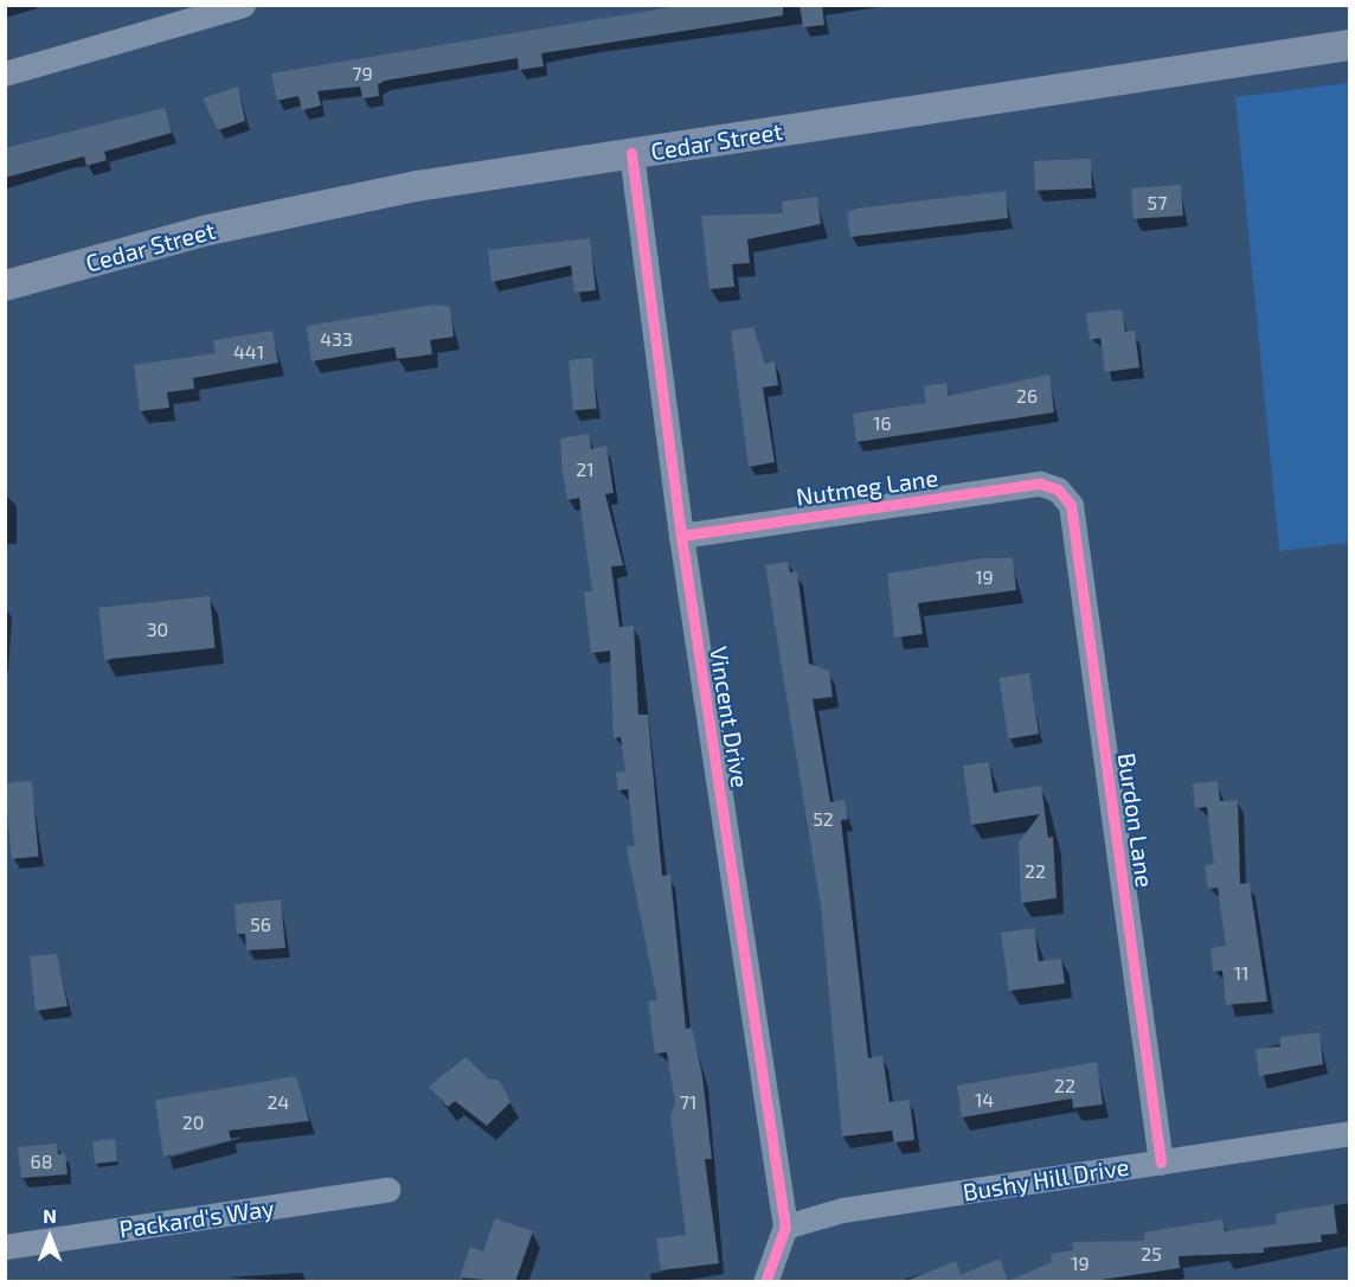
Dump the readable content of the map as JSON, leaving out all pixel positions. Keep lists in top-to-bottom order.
{
  "streets": {
    "main road": ["Cedar Street"],
    "street": [
      "Nutmeg Lane",
      "Vincent Drive",
      "Burdon Lane",
      "Bushy Hill Drive",
      "Packard's Way"
    ]
  },
  "crossings": [
    ["Cedar Street", "Vincent Drive"],
    ["Nutmeg Lane", "Vincent Drive"],
    ["Nutmeg Lane", "Burdon Lane"],
    ["Vincent Drive", "Bushy Hill Drive"],
    ["Burdon Lane", "Bushy Hill Drive"]
  ],
  "house_numbers": [
    "79",
    "57",
    "433",
    "441",
    "26",
    "16",
    "21",
    "19",
    "30",
    "52",
    "22",
    "56",
    "11",
    "22",
    "14",
    "24",
    "71",
    "20",
    "68",
    "25",
    "19"
  ],
  "north": "top"
}
